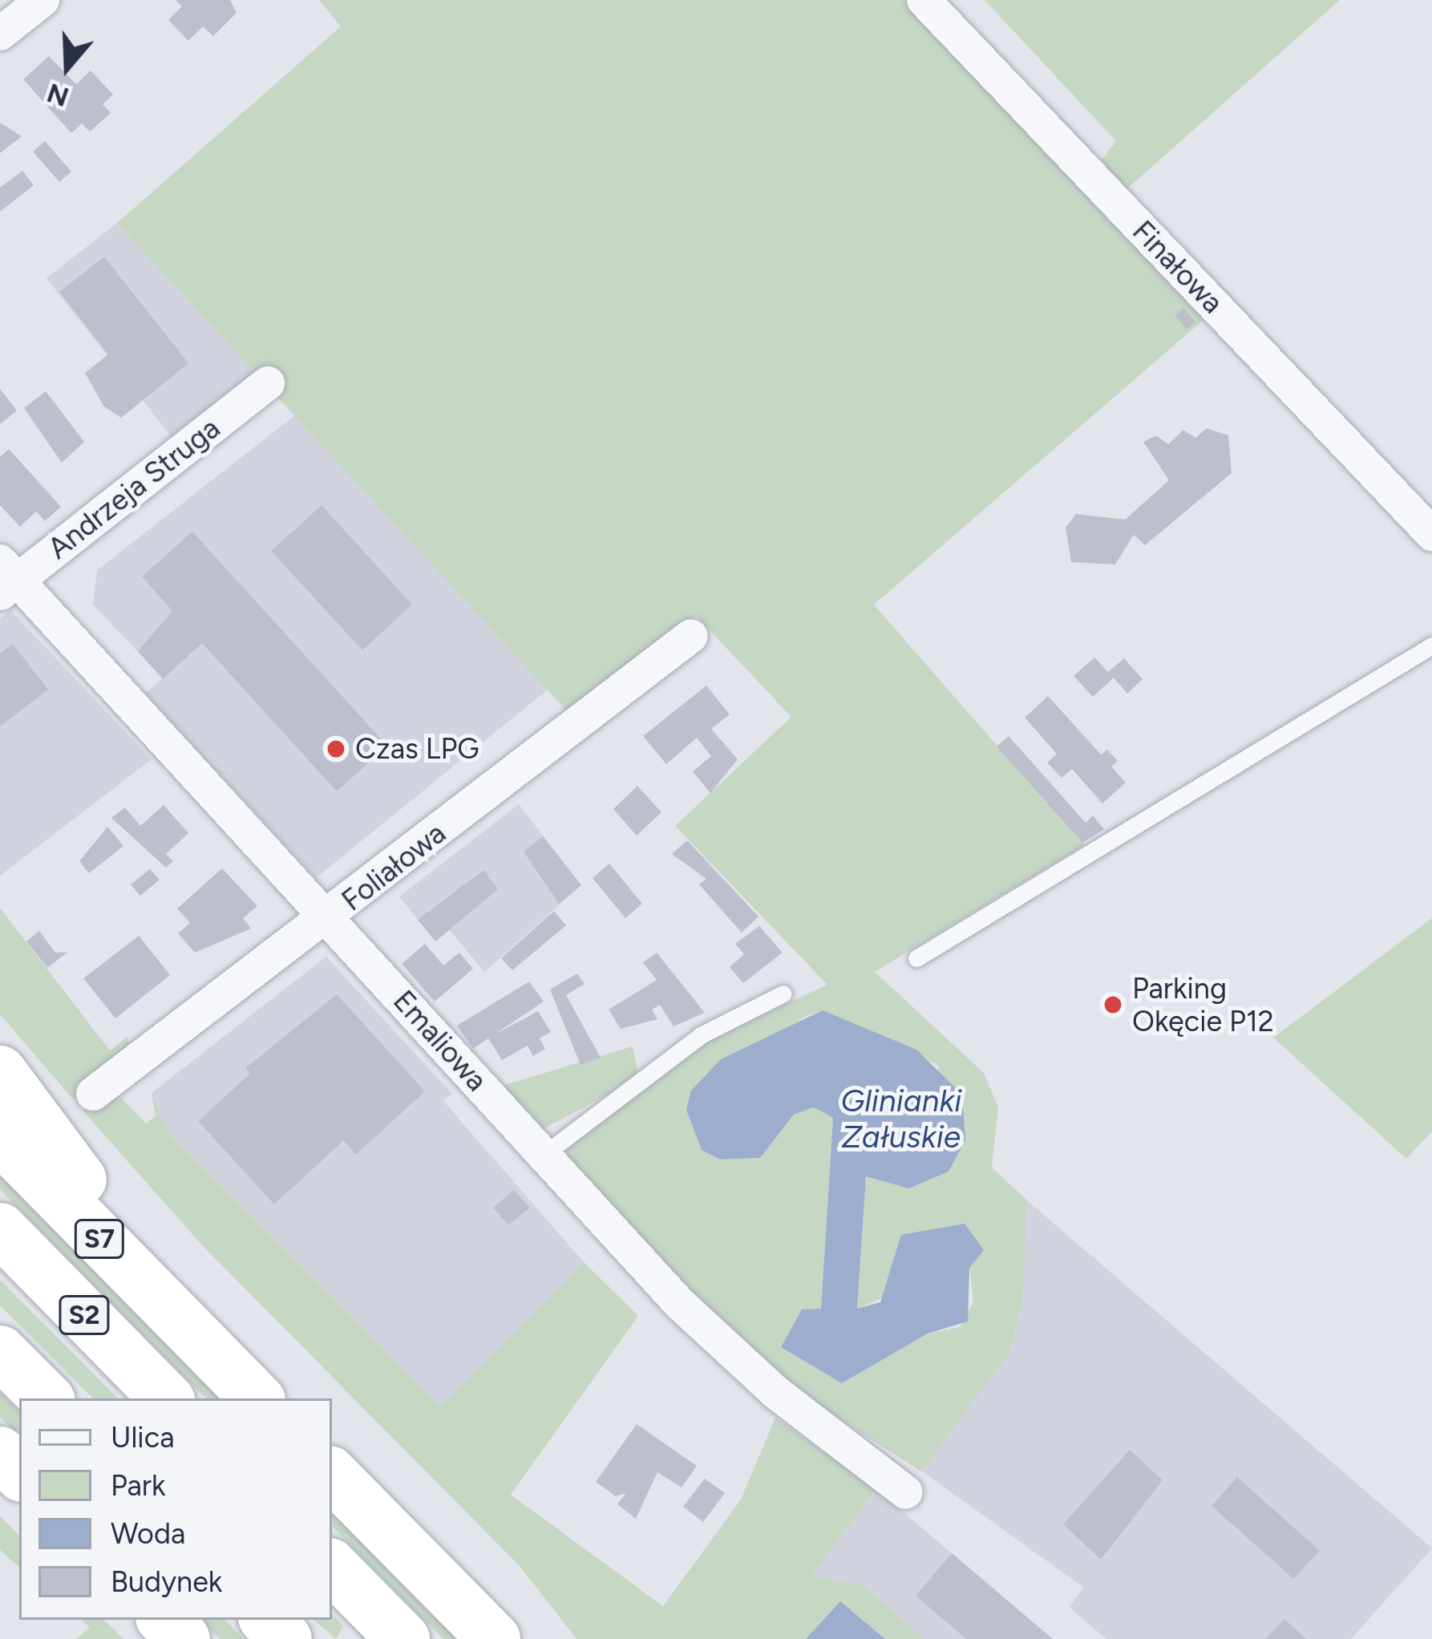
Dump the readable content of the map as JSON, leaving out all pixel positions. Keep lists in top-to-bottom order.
{
  "streets": {
    "highway": ["S7", "S2"],
    "street": [
      "Finałowa",
      "Andrzeja Struga",
      "Foliałowa",
      "Emaliowa"
    ]
  },
  "crossings": [
    ["Andrzeja Struga", "Emaliowa"],
    ["Foliałowa", "Emaliowa"]
  ],
  "water": ["Glinianki Załuskie"],
  "places": ["Czas LPG", "Parking Okęcie P12"],
  "legend": [
    "Ulica",
    "Park",
    "Woda",
    "Budynek"
  ],
  "north": "bottom"
}
